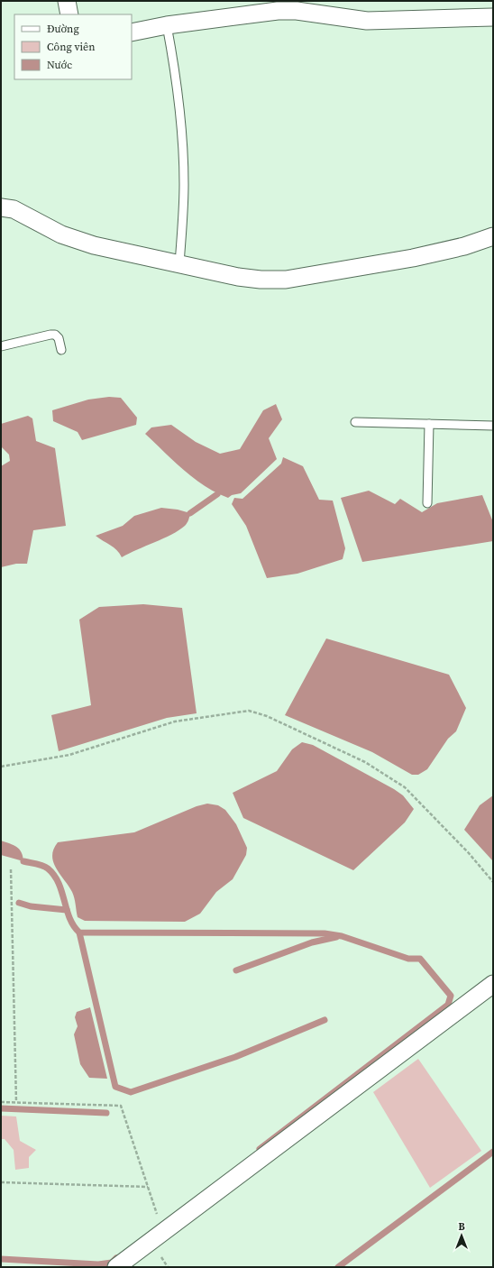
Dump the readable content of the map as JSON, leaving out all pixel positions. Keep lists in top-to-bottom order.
{
  "legend": ["Đường", "Công viên", "Nước"],
  "north": "top"
}
